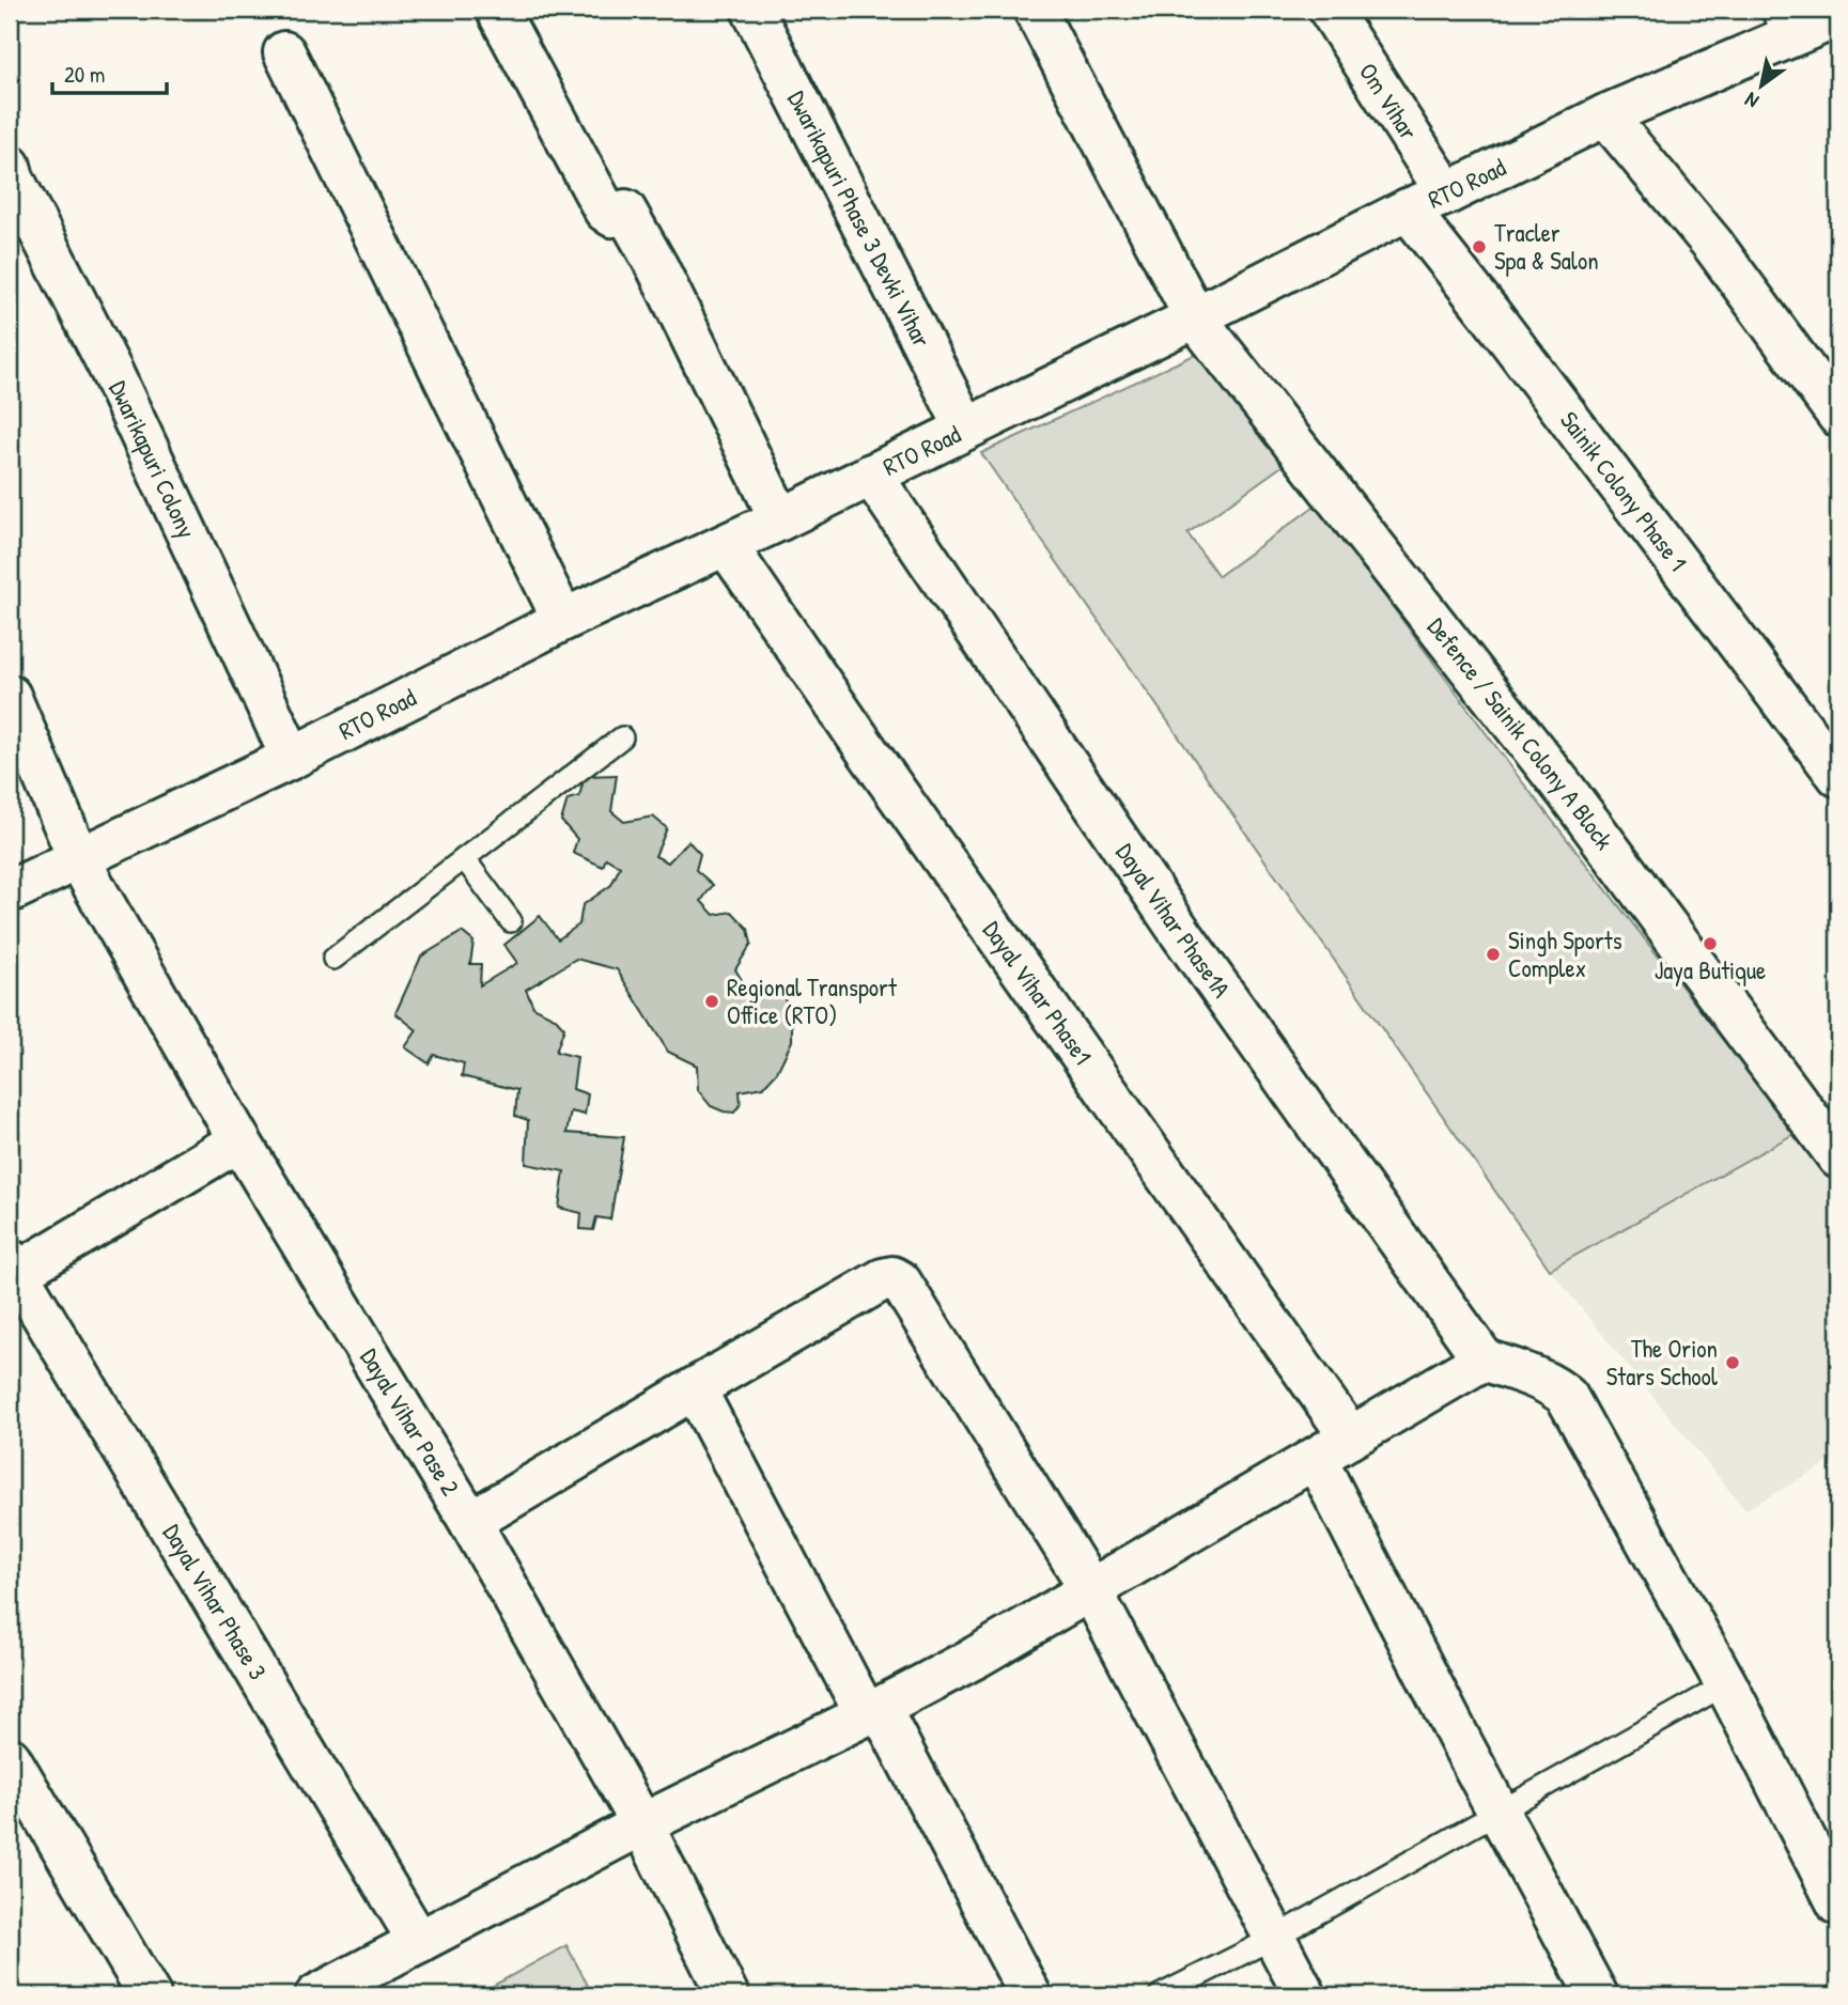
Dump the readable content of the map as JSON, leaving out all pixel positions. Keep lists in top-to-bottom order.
{
  "streets": {
    "street": [
      "Om Vihar",
      "RTO Road",
      "Dwarikapuri Phase 3 Devki Vihar",
      "Dwarikapuri Colony",
      "Sainik Colony Phase 1",
      "Defence / Sainik Colony A Block",
      "Dayal Vihar Phase1A",
      "Dayal Vihar Phase1",
      "Dayal Vihar Pase 2",
      "Dayal Vihar Phase 3"
    ]
  },
  "crossings": [
    ["Om Vihar", "RTO Road"],
    ["RTO Road", "Dwarikapuri Phase 3 Devki Vihar"],
    ["RTO Road", "Dwarikapuri Colony"],
    ["RTO Road", "Sainik Colony Phase 1"],
    ["RTO Road", "Defence / Sainik Colony A Block"],
    ["RTO Road", "Dayal Vihar Phase1A"],
    ["RTO Road", "Dayal Vihar Phase1"],
    ["RTO Road", "Dayal Vihar Pase 2"]
  ],
  "places": [
    "Tracler Spa & Salon",
    "Jaya Butique",
    "Singh Sports Complex",
    "Regional Transport Office (RTO)",
    "The Orion Stars School"
  ],
  "scale_bar": "20 m",
  "north": "bottom left"
}
